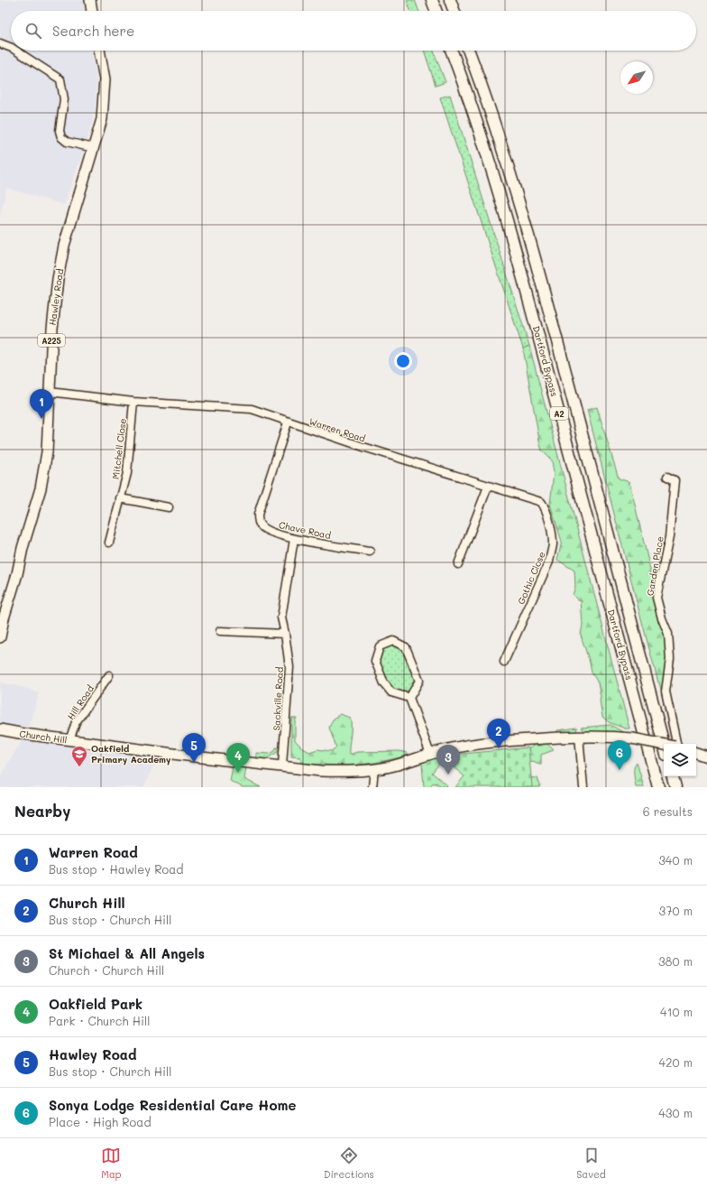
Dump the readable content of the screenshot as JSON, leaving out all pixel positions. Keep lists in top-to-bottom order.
{
  "streets": {
    "highway": ["Dartford Bypass", "A2"],
    "main road": ["Hawley Road", "A225", "Church Hill"],
    "street": [
      "Warren Road",
      "Mitchell Close",
      "Chave Road",
      "Garden Place",
      "Gothic Close",
      "Sackville Road",
      "Hill Road"
    ]
  },
  "crossings": [
    ["Hawley Road", "Warren Road"],
    ["Warren Road", "Mitchell Close"],
    ["Warren Road", "Chave Road"],
    ["Warren Road", "Gothic Close"],
    ["Chave Road", "Sackville Road"],
    ["Sackville Road", "Church Hill"],
    ["Hill Road", "Church Hill"]
  ],
  "places": {
    "school or university": ["Oakfield Primary Academy"]
  },
  "north": "bottom left",
  "page": {
    "search": "Search here",
    "pins": [
      "1",
      "2",
      "5",
      "6",
      "4",
      "3"
    ],
    "heading": ["Nearby", "6 results"],
    "list": [
      {
        "mark": "1",
        "name": "Warren Road",
        "note": "Bus stop · Hawley Road",
        "value": "340 m"
      },
      {
        "mark": "2",
        "name": "Church Hill",
        "note": "Bus stop · Church Hill",
        "value": "370 m"
      },
      {
        "mark": "3",
        "name": "St Michael & All Angels",
        "note": "Church · Church Hill",
        "value": "380 m"
      },
      {
        "mark": "4",
        "name": "Oakfield Park",
        "note": "Park · Church Hill",
        "value": "410 m"
      },
      {
        "mark": "5",
        "name": "Hawley Road",
        "note": "Bus stop · Church Hill",
        "value": "420 m"
      },
      {
        "mark": "6",
        "name": "Sonya Lodge Residential Care Home",
        "note": "Place · High Road",
        "value": "430 m"
      }
    ],
    "nav": ["Map", "Directions", "Saved"]
  }
}
